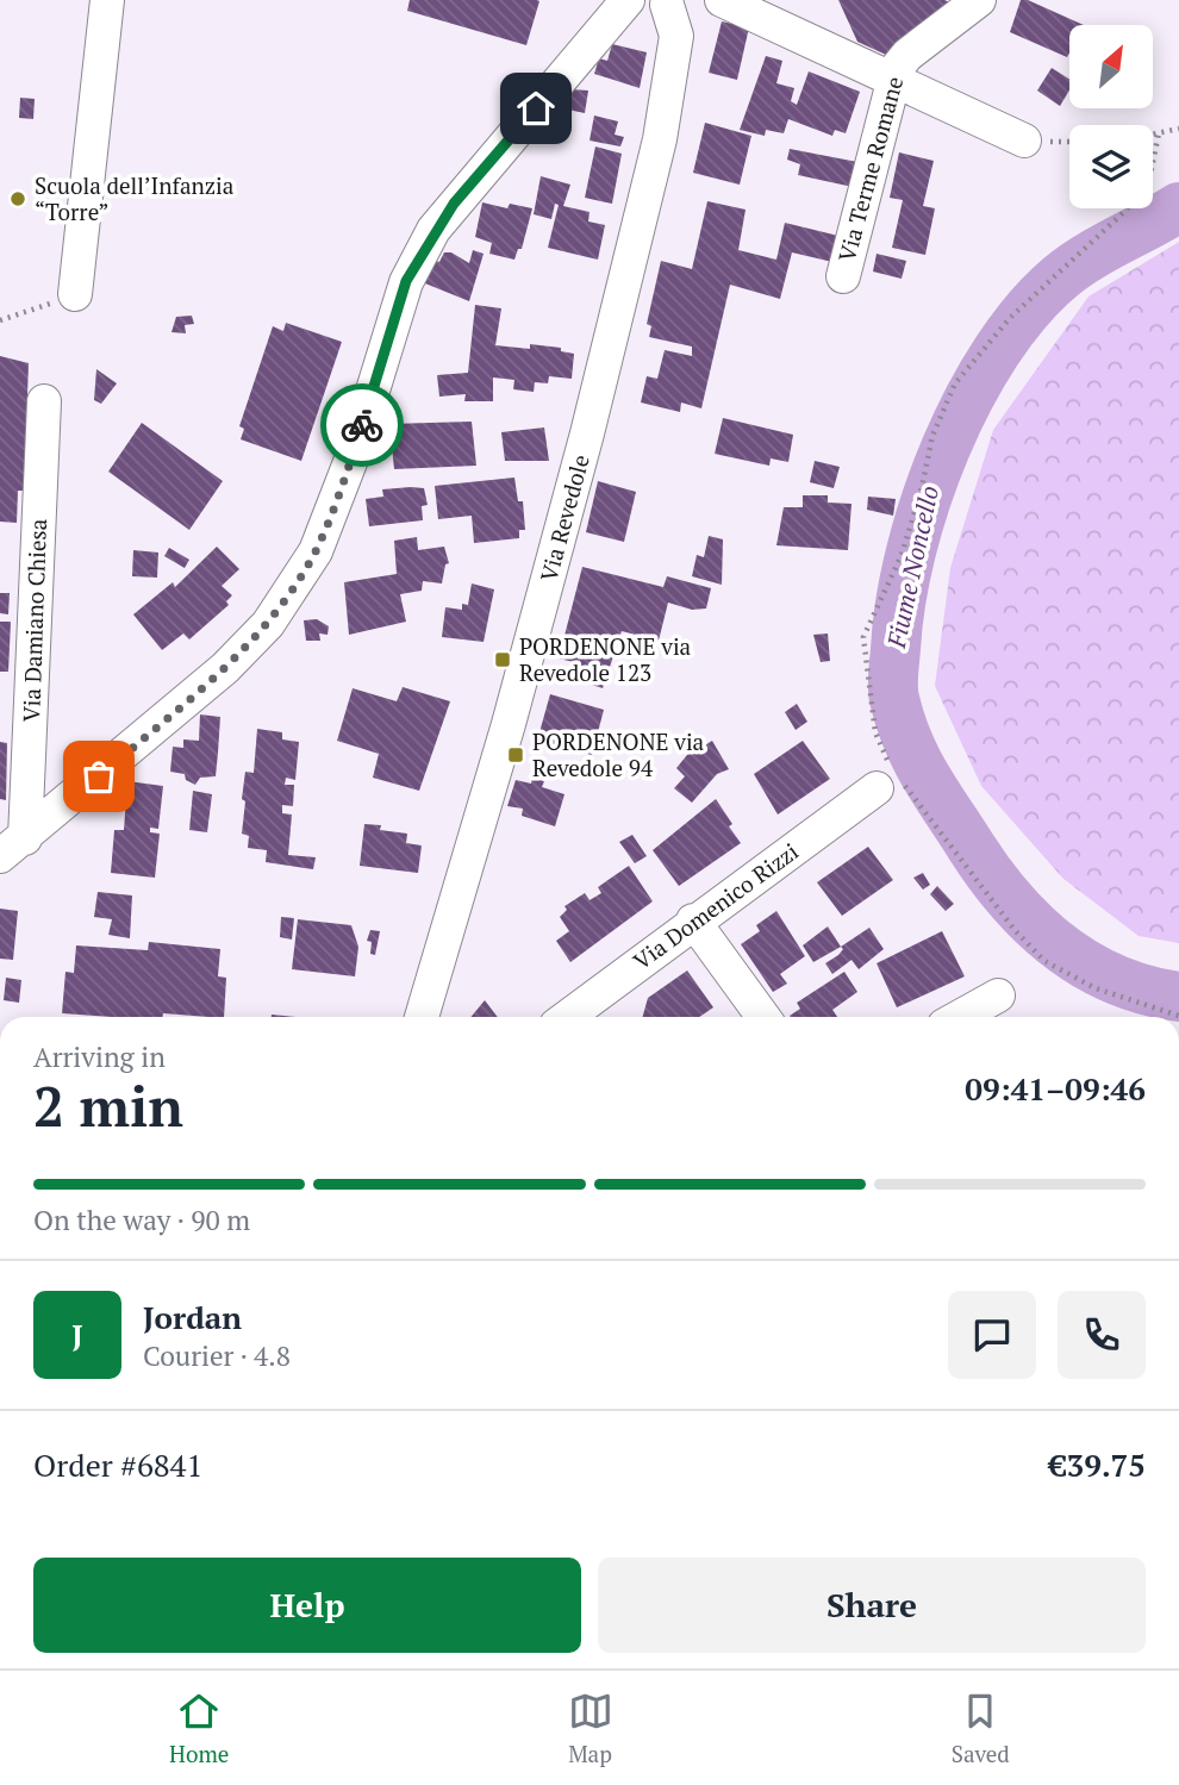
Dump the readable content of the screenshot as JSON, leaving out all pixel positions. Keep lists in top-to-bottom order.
{
  "streets": {
    "street": [
      "Via Terme Romane",
      "Via Revedole",
      "Via Damiano Chiesa",
      "Via Domenico Rizzi"
    ]
  },
  "water": ["Fiume Noncello"],
  "places": {
    "other": ["Scuola dell’Infanzia “Torre”"],
    "transit": ["PORDENONE via Revedole 123", "PORDENONE via Revedole 94"]
  },
  "north": "top right",
  "page": {
    "heading": ["2 min", "Arriving in", "09:41–09:46"],
    "panel": [
      "Jordan",
      "Courier · 4.8",
      "Order #6841",
      "€39.75"
    ],
    "bar": "On the way · 90 m",
    "round": "J",
    "buttons": ["Help", "Share"],
    "tabs": ["Home", "Map", "Saved"]
  }
}
